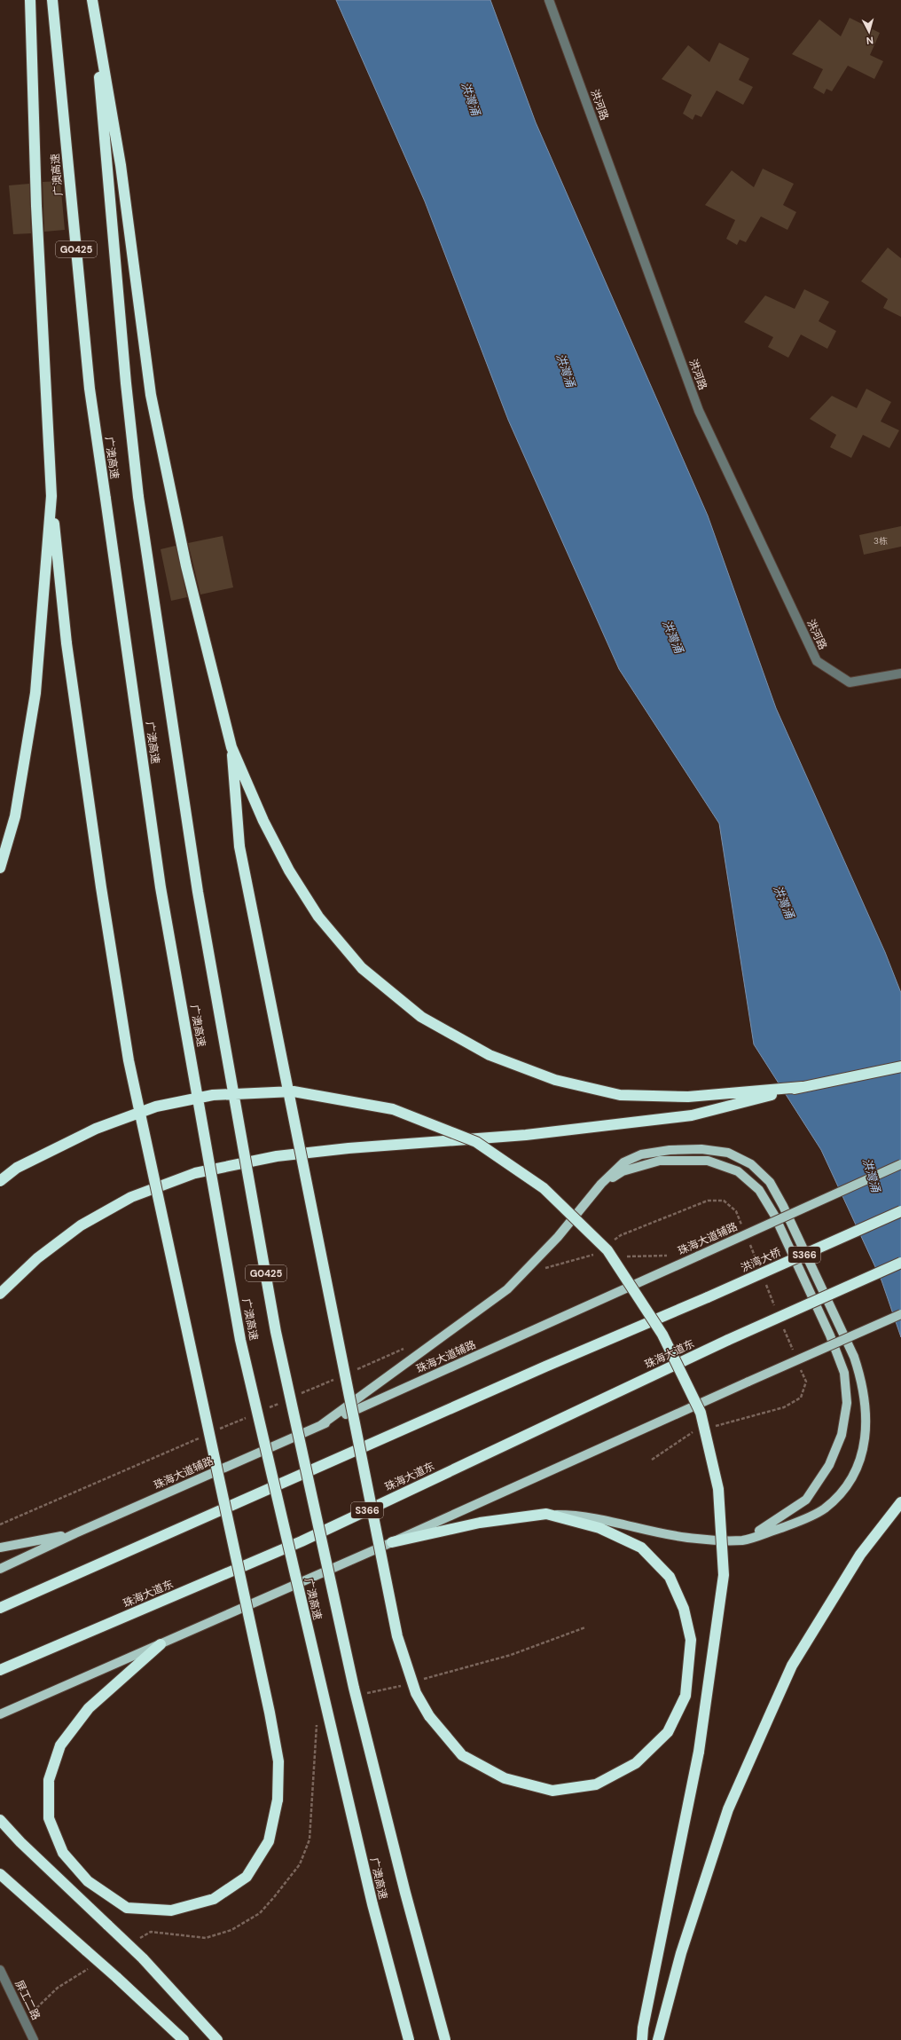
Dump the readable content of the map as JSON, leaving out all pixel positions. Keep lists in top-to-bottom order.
{
  "streets": {
    "highway": [
      "广澳高速",
      "G0425",
      "S366",
      "洪湾大桥",
      "珠海大道东"
    ],
    "main road": ["珠海大道辅路"],
    "street": ["洪河路", "屏工二路"]
  },
  "water": ["洪灣涌"],
  "house_numbers": ["3栋"],
  "north": "bottom"
}
